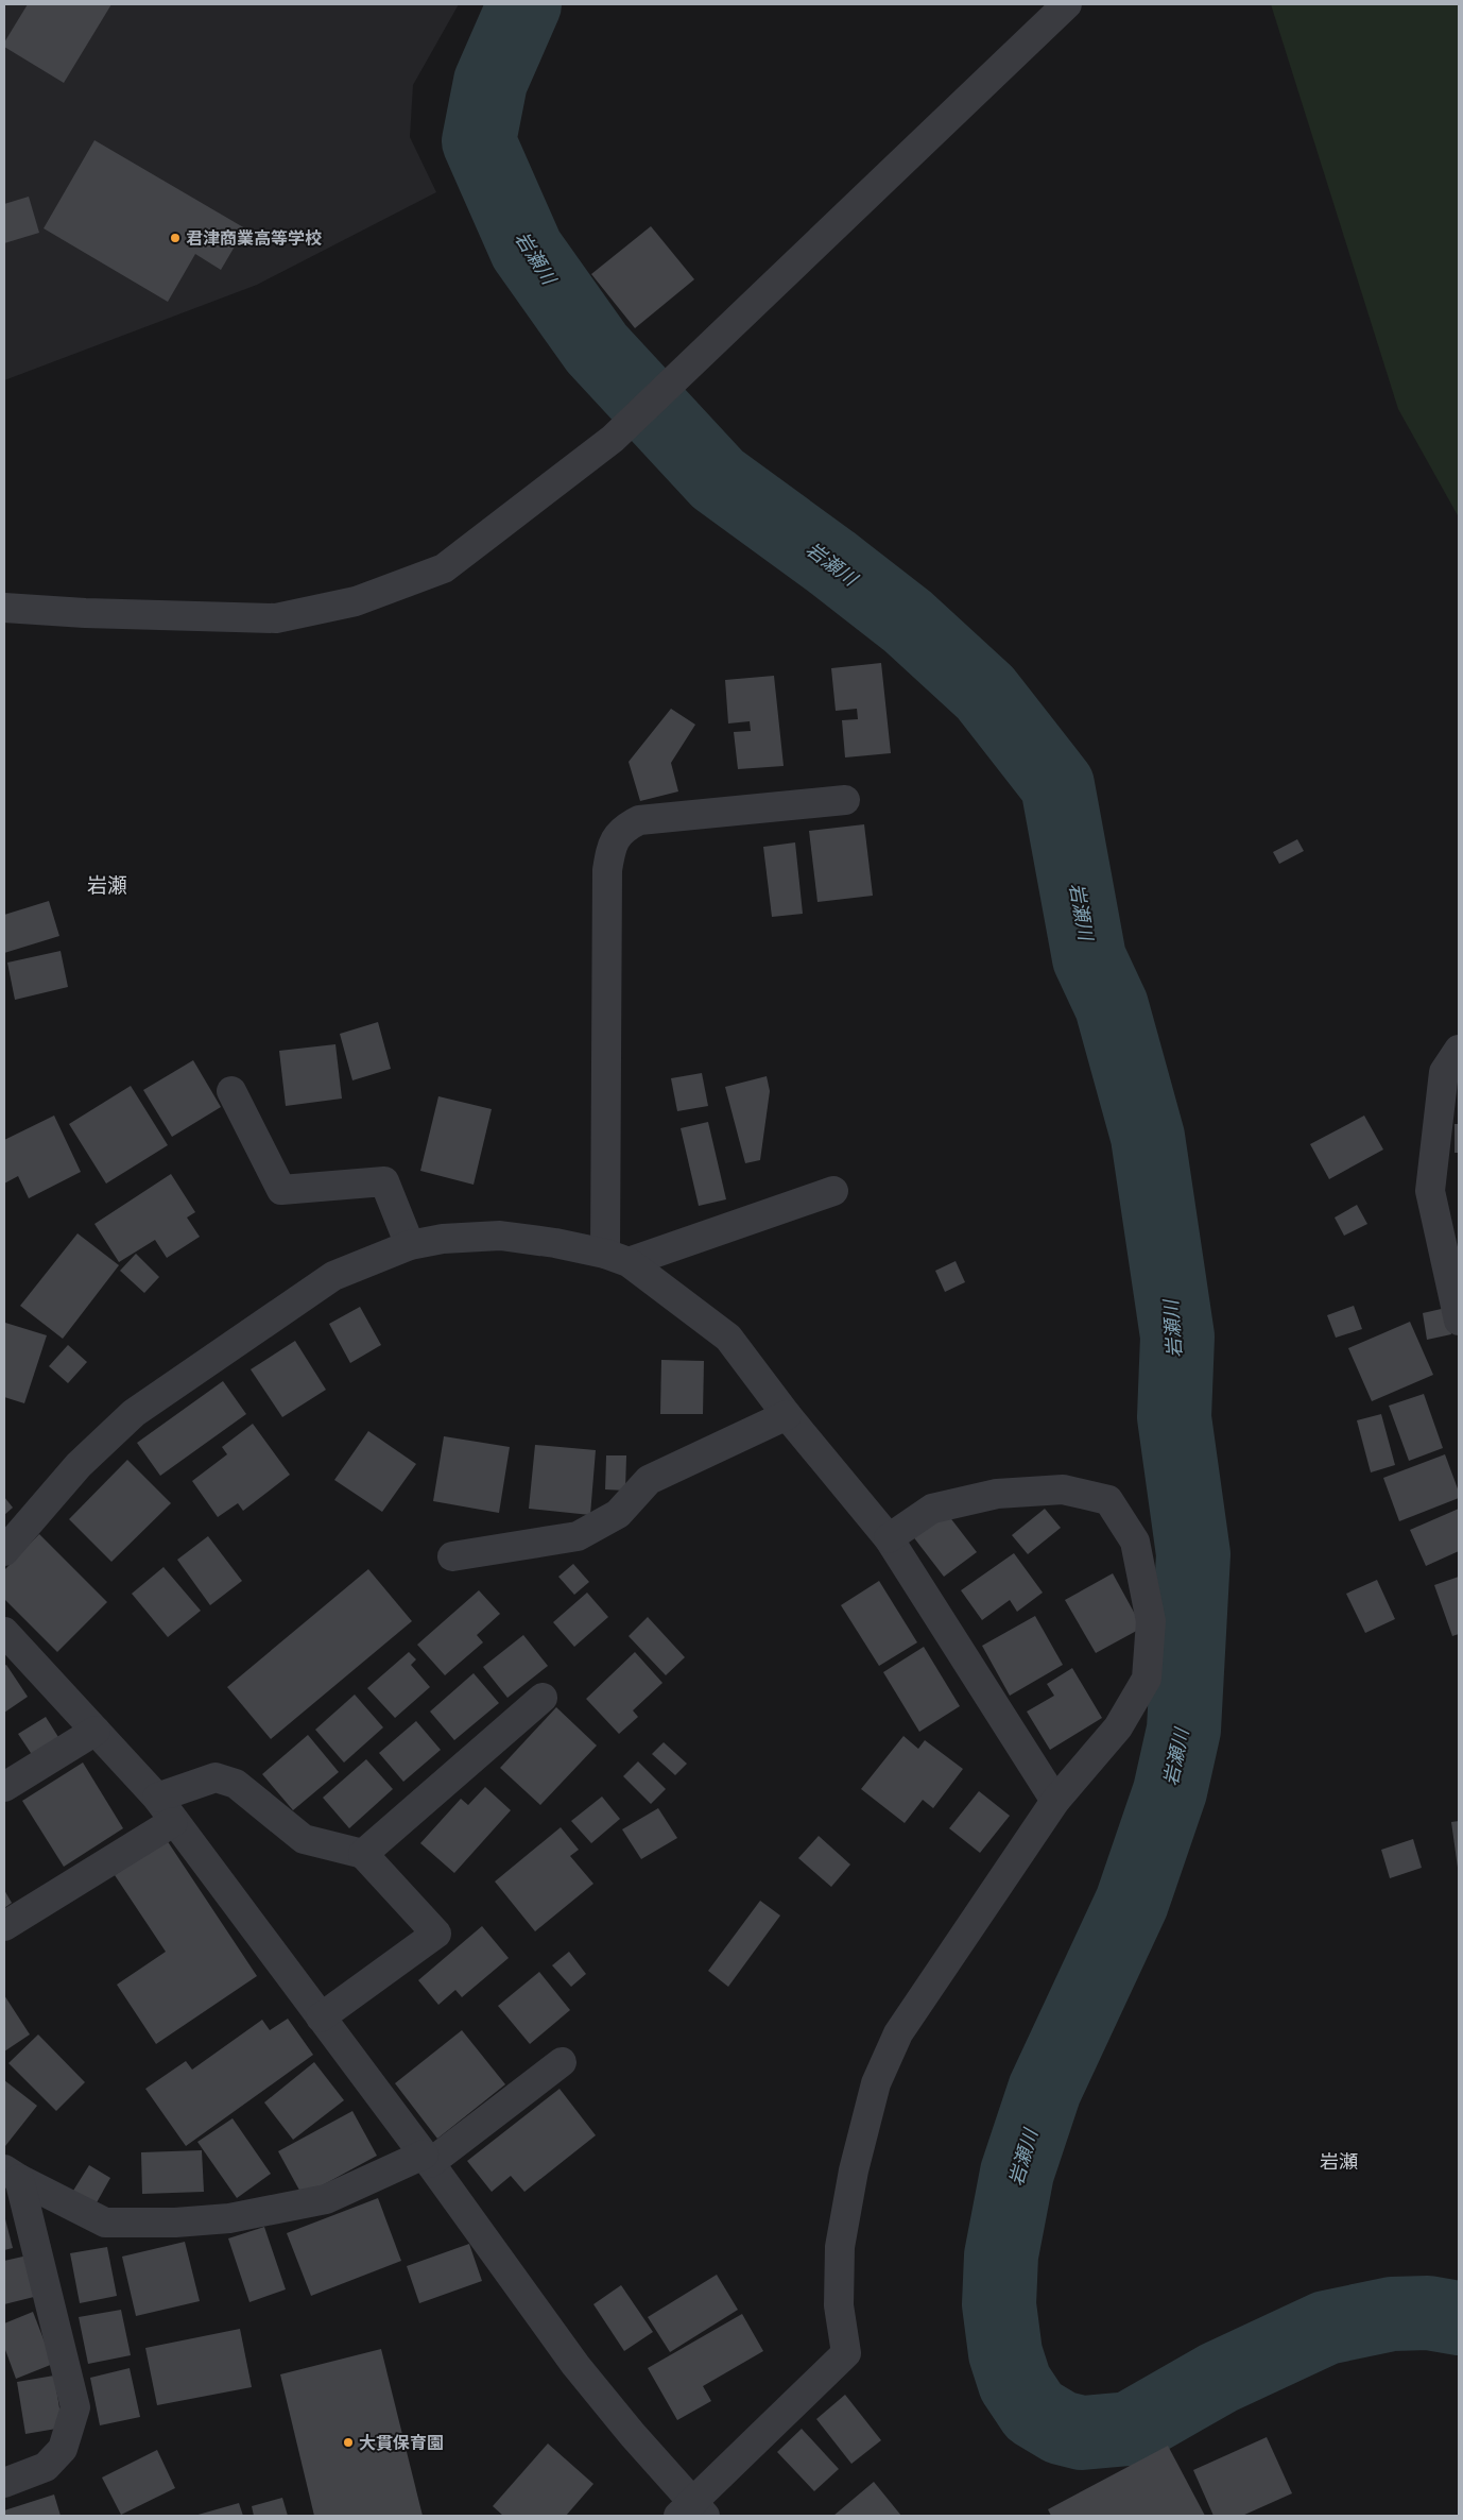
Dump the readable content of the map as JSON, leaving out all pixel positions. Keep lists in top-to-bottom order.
{
  "districts": ["岩瀬", "岩瀬"],
  "water": ["岩瀬川"],
  "places": ["君津商業高等学校", "大貫保育園"]
}
